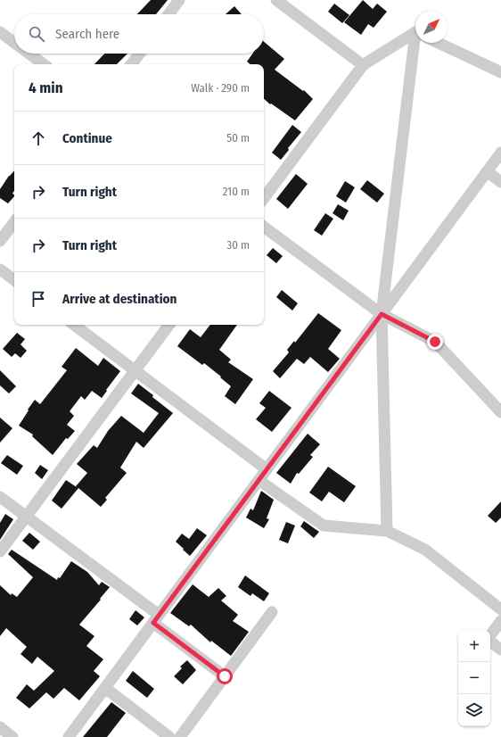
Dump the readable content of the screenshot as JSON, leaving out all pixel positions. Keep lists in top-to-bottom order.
{
  "north": "top right",
  "page": {
    "search": "Search here",
    "heading": ["4 min", "Walk · 290 m"],
    "list": [
      ["Continue", "50 m"],
      ["Turn right", "210 m"],
      ["Turn right", "30 m"],
      "Arrive at destination"
    ],
    "map_buttons": ["+", "−"]
  }
}
